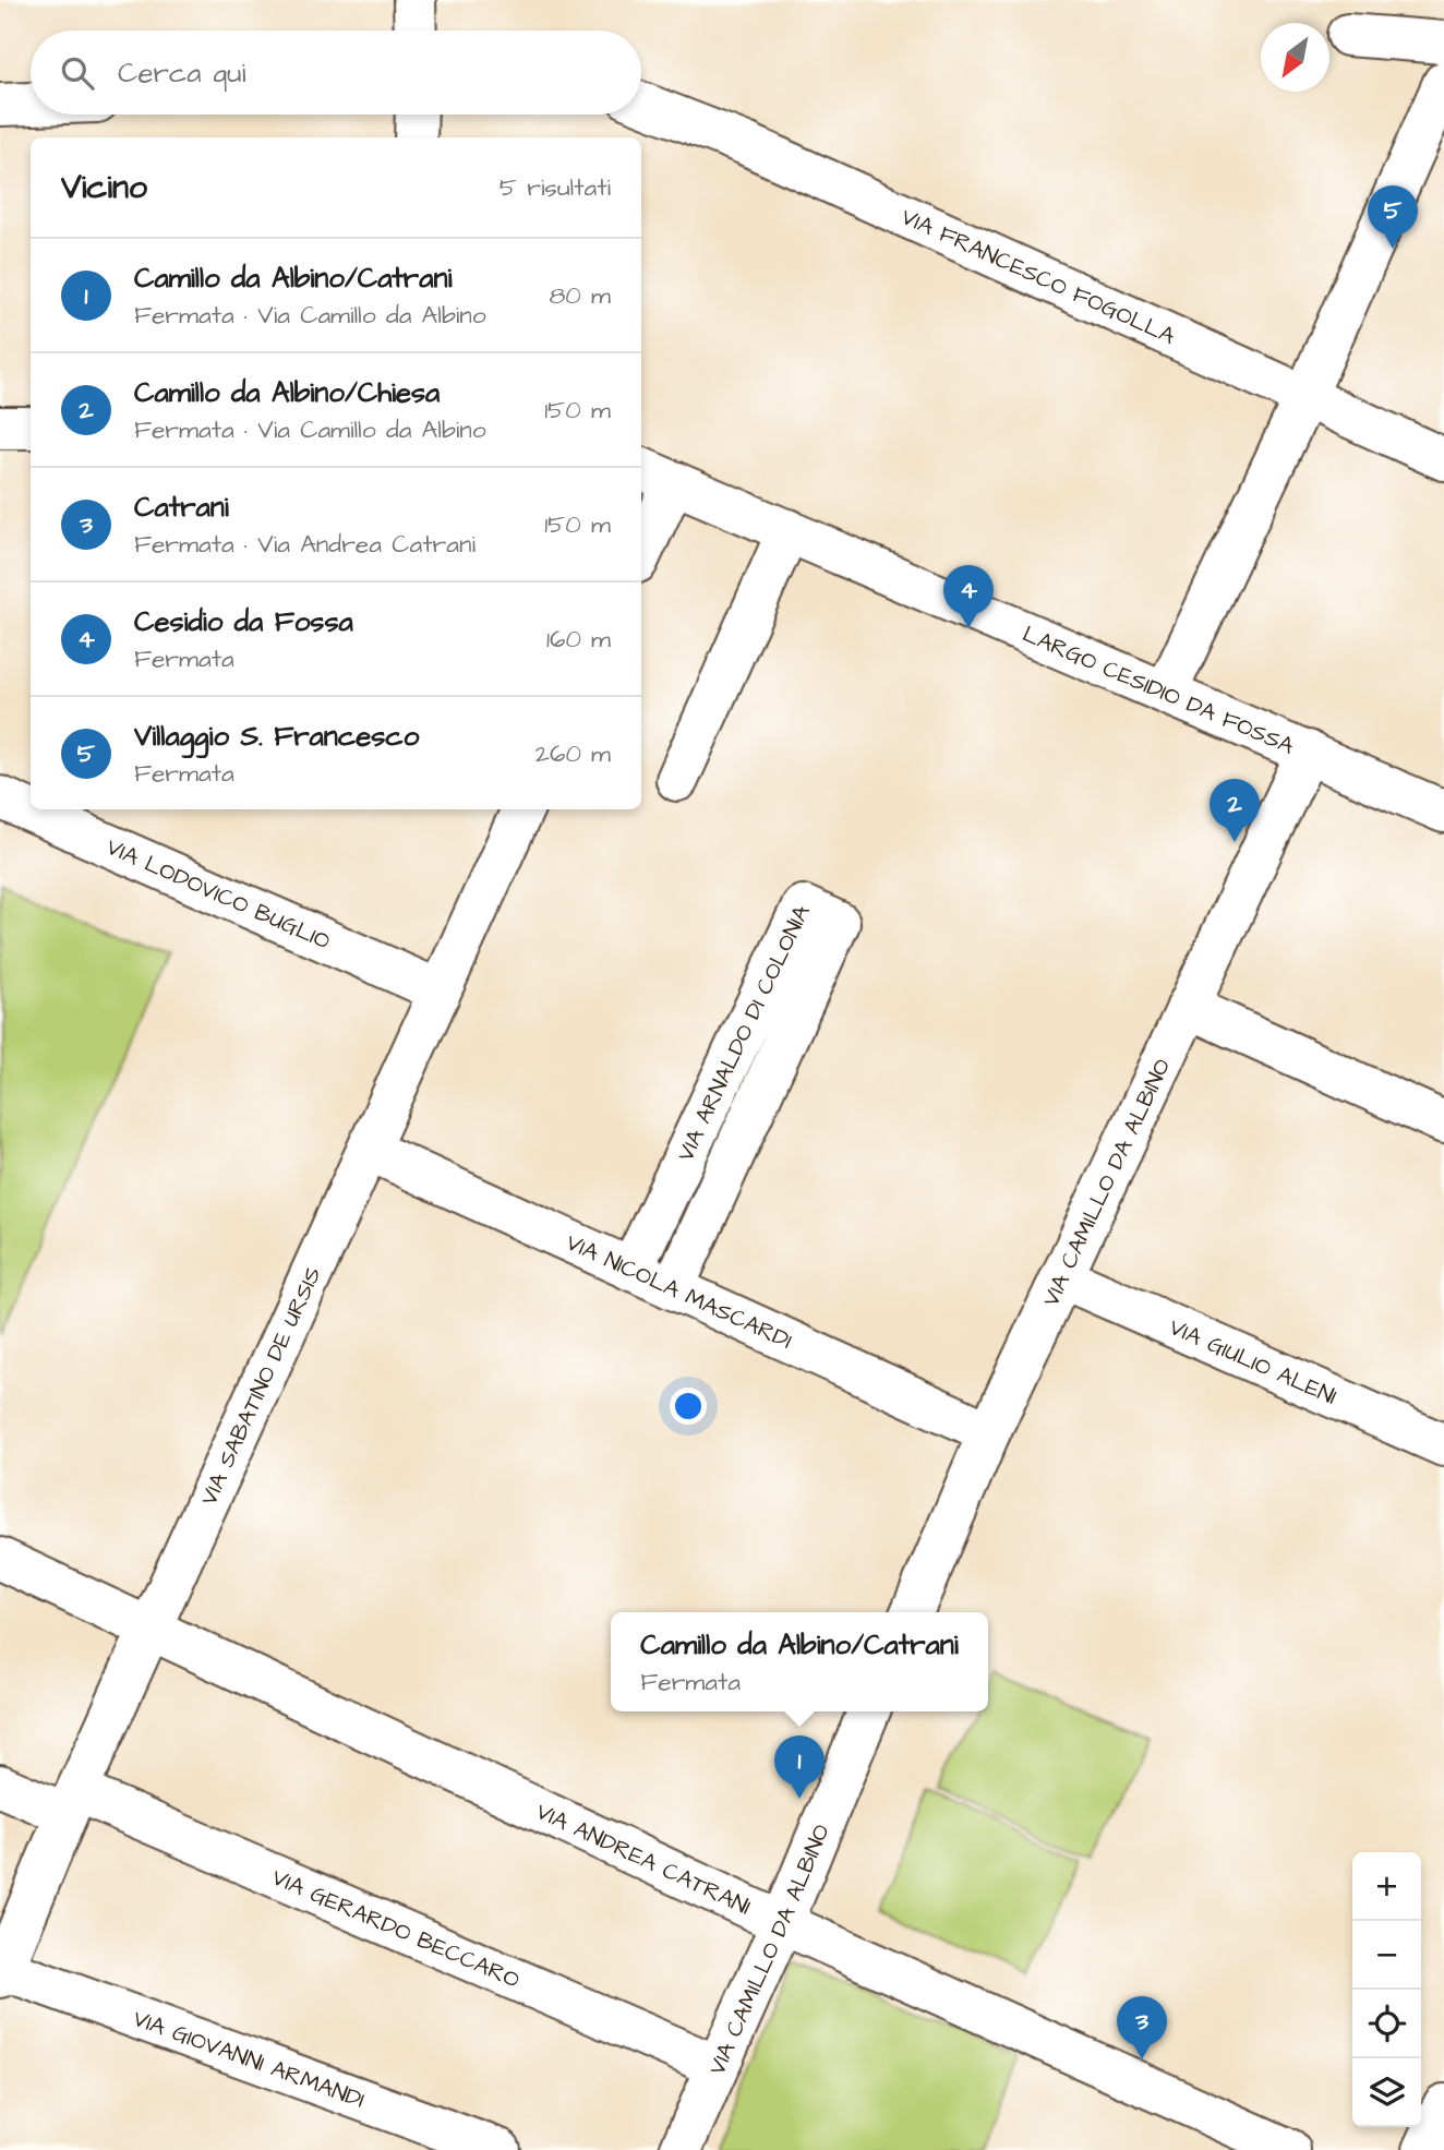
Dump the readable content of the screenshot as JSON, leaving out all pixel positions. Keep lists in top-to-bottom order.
{
  "streets": {
    "street": [
      "VIA FRANCESCO FOGOLLA",
      "LARGO CESIDIO DA FOSSA",
      "VIA LODOVICO BUGLIO",
      "VIA ARNALDO DI COLONIA",
      "VIA CAMILLO DA ALBINO",
      "VIA NICOLA MASCARDI",
      "VIA GIULIO ALENI",
      "VIA SABATINO DE URSIS",
      "VIA ANDREA CATRANI",
      "VIA GERARDO BECCARO",
      "VIA GIOVANNI ARMANDI"
    ]
  },
  "crossings": [
    ["LARGO CESIDIO DA FOSSA", "VIA CAMILLO DA ALBINO"],
    ["VIA LODOVICO BUGLIO", "VIA SABATINO DE URSIS"],
    ["VIA ARNALDO DI COLONIA", "VIA NICOLA MASCARDI"],
    ["VIA CAMILLO DA ALBINO", "VIA NICOLA MASCARDI"],
    ["VIA CAMILLO DA ALBINO", "VIA GIULIO ALENI"],
    ["VIA CAMILLO DA ALBINO", "VIA ANDREA CATRANI"],
    ["VIA CAMILLO DA ALBINO", "VIA GERARDO BECCARO"],
    ["VIA NICOLA MASCARDI", "VIA SABATINO DE URSIS"],
    ["VIA SABATINO DE URSIS", "VIA ANDREA CATRANI"],
    ["VIA SABATINO DE URSIS", "VIA GERARDO BECCARO"],
    ["VIA SABATINO DE URSIS", "VIA GIOVANNI ARMANDI"]
  ],
  "north": "bottom left",
  "page": {
    "search": "Cerca qui",
    "heading": ["Vicino", "5 risultati"],
    "pins": [
      "5",
      "4",
      "2",
      "1",
      "3"
    ],
    "list": [
      {
        "mark": "1",
        "name": "Camillo da Albino/Catrani",
        "note": "Fermata · Via Camillo da Albino",
        "value": "80 m"
      },
      {
        "mark": "2",
        "name": "Camillo da Albino/Chiesa",
        "note": "Fermata · Via Camillo da Albino",
        "value": "150 m"
      },
      {
        "mark": "3",
        "name": "Catrani",
        "note": "Fermata · Via Andrea Catrani",
        "value": "150 m"
      },
      {
        "mark": "4",
        "name": "Cesidio da Fossa",
        "note": "Fermata",
        "value": "160 m"
      },
      {
        "mark": "5",
        "name": "Villaggio S. Francesco",
        "note": "Fermata",
        "value": "260 m"
      }
    ],
    "popup": ["Camillo da Albino/Catrani", "Fermata"],
    "map_buttons": ["+", "−"]
  }
}
